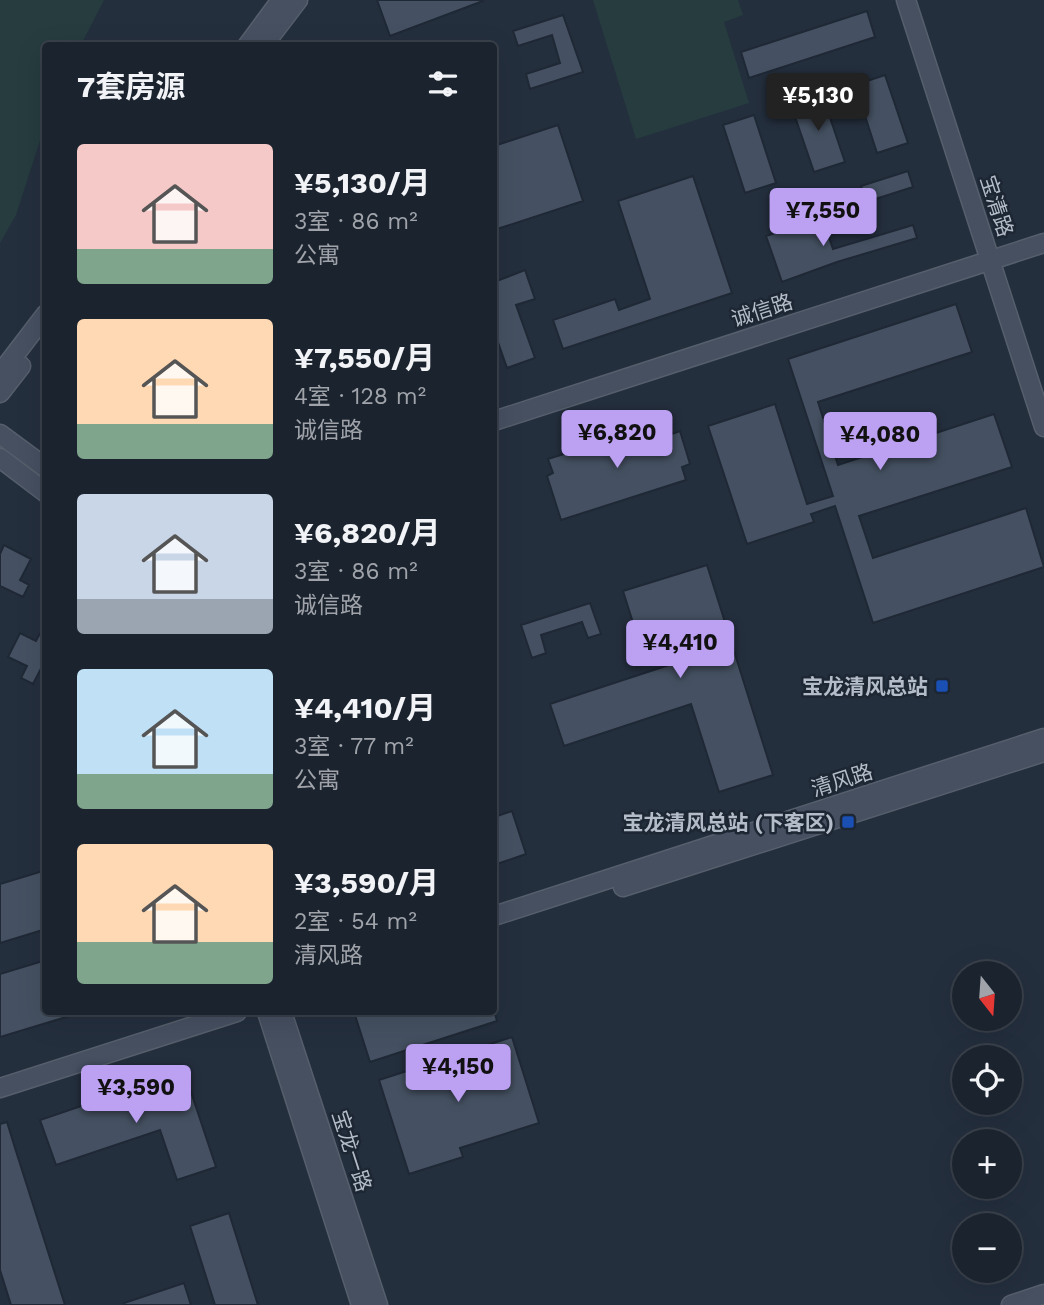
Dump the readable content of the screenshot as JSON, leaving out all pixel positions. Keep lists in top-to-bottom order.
{
  "streets": {
    "street": [
      "宝清路",
      "诚信路",
      "清风路",
      "宝龙一路"
    ]
  },
  "crossings": [
    ["宝清路", "诚信路"]
  ],
  "places": {
    "transit": ["宝龙清风总站", "宝龙清风总站 (下客区)"]
  },
  "north": "bottom",
  "page": {
    "heading": "7套房源",
    "price": [
      "¥5,130",
      "¥7,550",
      "¥6,820",
      "¥4,080",
      "¥4,410",
      "¥4,150",
      "¥3,590"
    ],
    "list": [
      {
        "name": "¥5,130/月",
        "note": "3室 · 86 m² · 公寓"
      },
      {
        "name": "¥7,550/月",
        "note": "4室 · 128 m² · 诚信路"
      },
      {
        "name": "¥6,820/月",
        "note": "3室 · 86 m² · 诚信路"
      },
      {
        "name": "¥4,410/月",
        "note": "3室 · 77 m² · 公寓"
      },
      {
        "name": "¥3,590/月",
        "note": "2室 · 54 m² · 清风路"
      }
    ],
    "map_buttons": ["+", "−"]
  }
}
